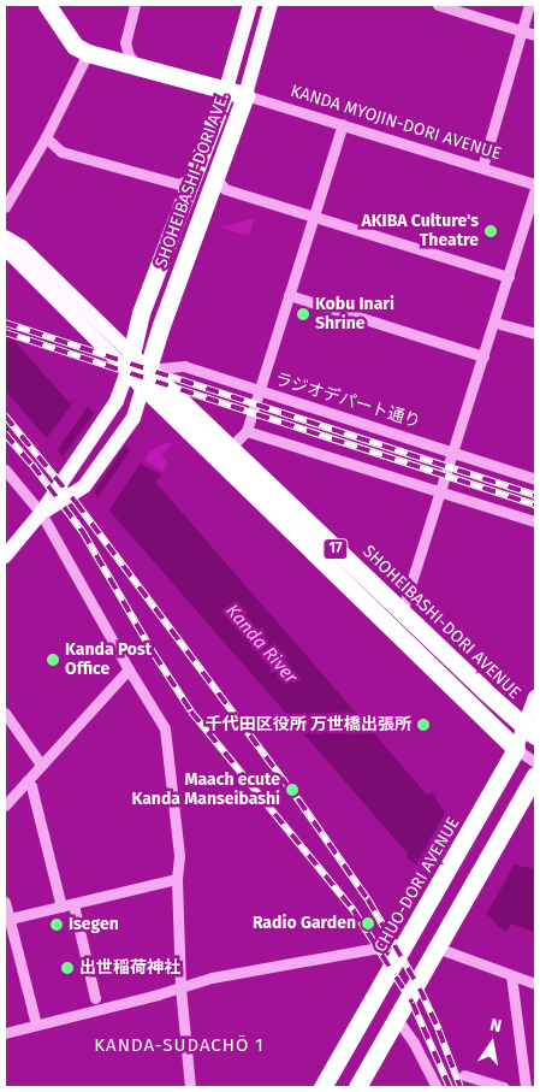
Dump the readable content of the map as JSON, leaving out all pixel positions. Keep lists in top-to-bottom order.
{
  "streets": {
    "highway": [
      "SHOHEIBASHI-DORI AVE.",
      "17",
      "SHOHEIBASHI-DORI AVENUE",
      "CHUO-DORI AVENUE"
    ],
    "street": ["KANDA MYOJIN-DORI AVENUE", "ラジオデパート通り"]
  },
  "crossings": [
    ["KANDA MYOJIN-DORI AVENUE", "SHOHEIBASHI-DORI AVE."],
    ["SHOHEIBASHI-DORI AVE.", "ラジオデパート通り"],
    ["SHOHEIBASHI-DORI AVE.", "17"],
    ["SHOHEIBASHI-DORI AVE.", "SHOHEIBASHI-DORI AVENUE"],
    ["ラジオデパート通り", "17"],
    ["ラジオデパート通り", "SHOHEIBASHI-DORI AVENUE"],
    ["17", "SHOHEIBASHI-DORI AVENUE"],
    ["17", "CHUO-DORI AVENUE"],
    ["SHOHEIBASHI-DORI AVENUE", "CHUO-DORI AVENUE"]
  ],
  "districts": ["KANDA-SUDACHŌ 1"],
  "water": ["Kanda River"],
  "places": [
    "AKIBA Culture's Theatre",
    "Kobu Inari Shrine",
    "Kanda Post Office",
    "千代田区役所 万世橋出張所",
    "Maach ecute Kanda Manseibashi",
    "Radio Garden",
    "Isegen",
    "出世稲荷神社"
  ],
  "north": "top"
}
